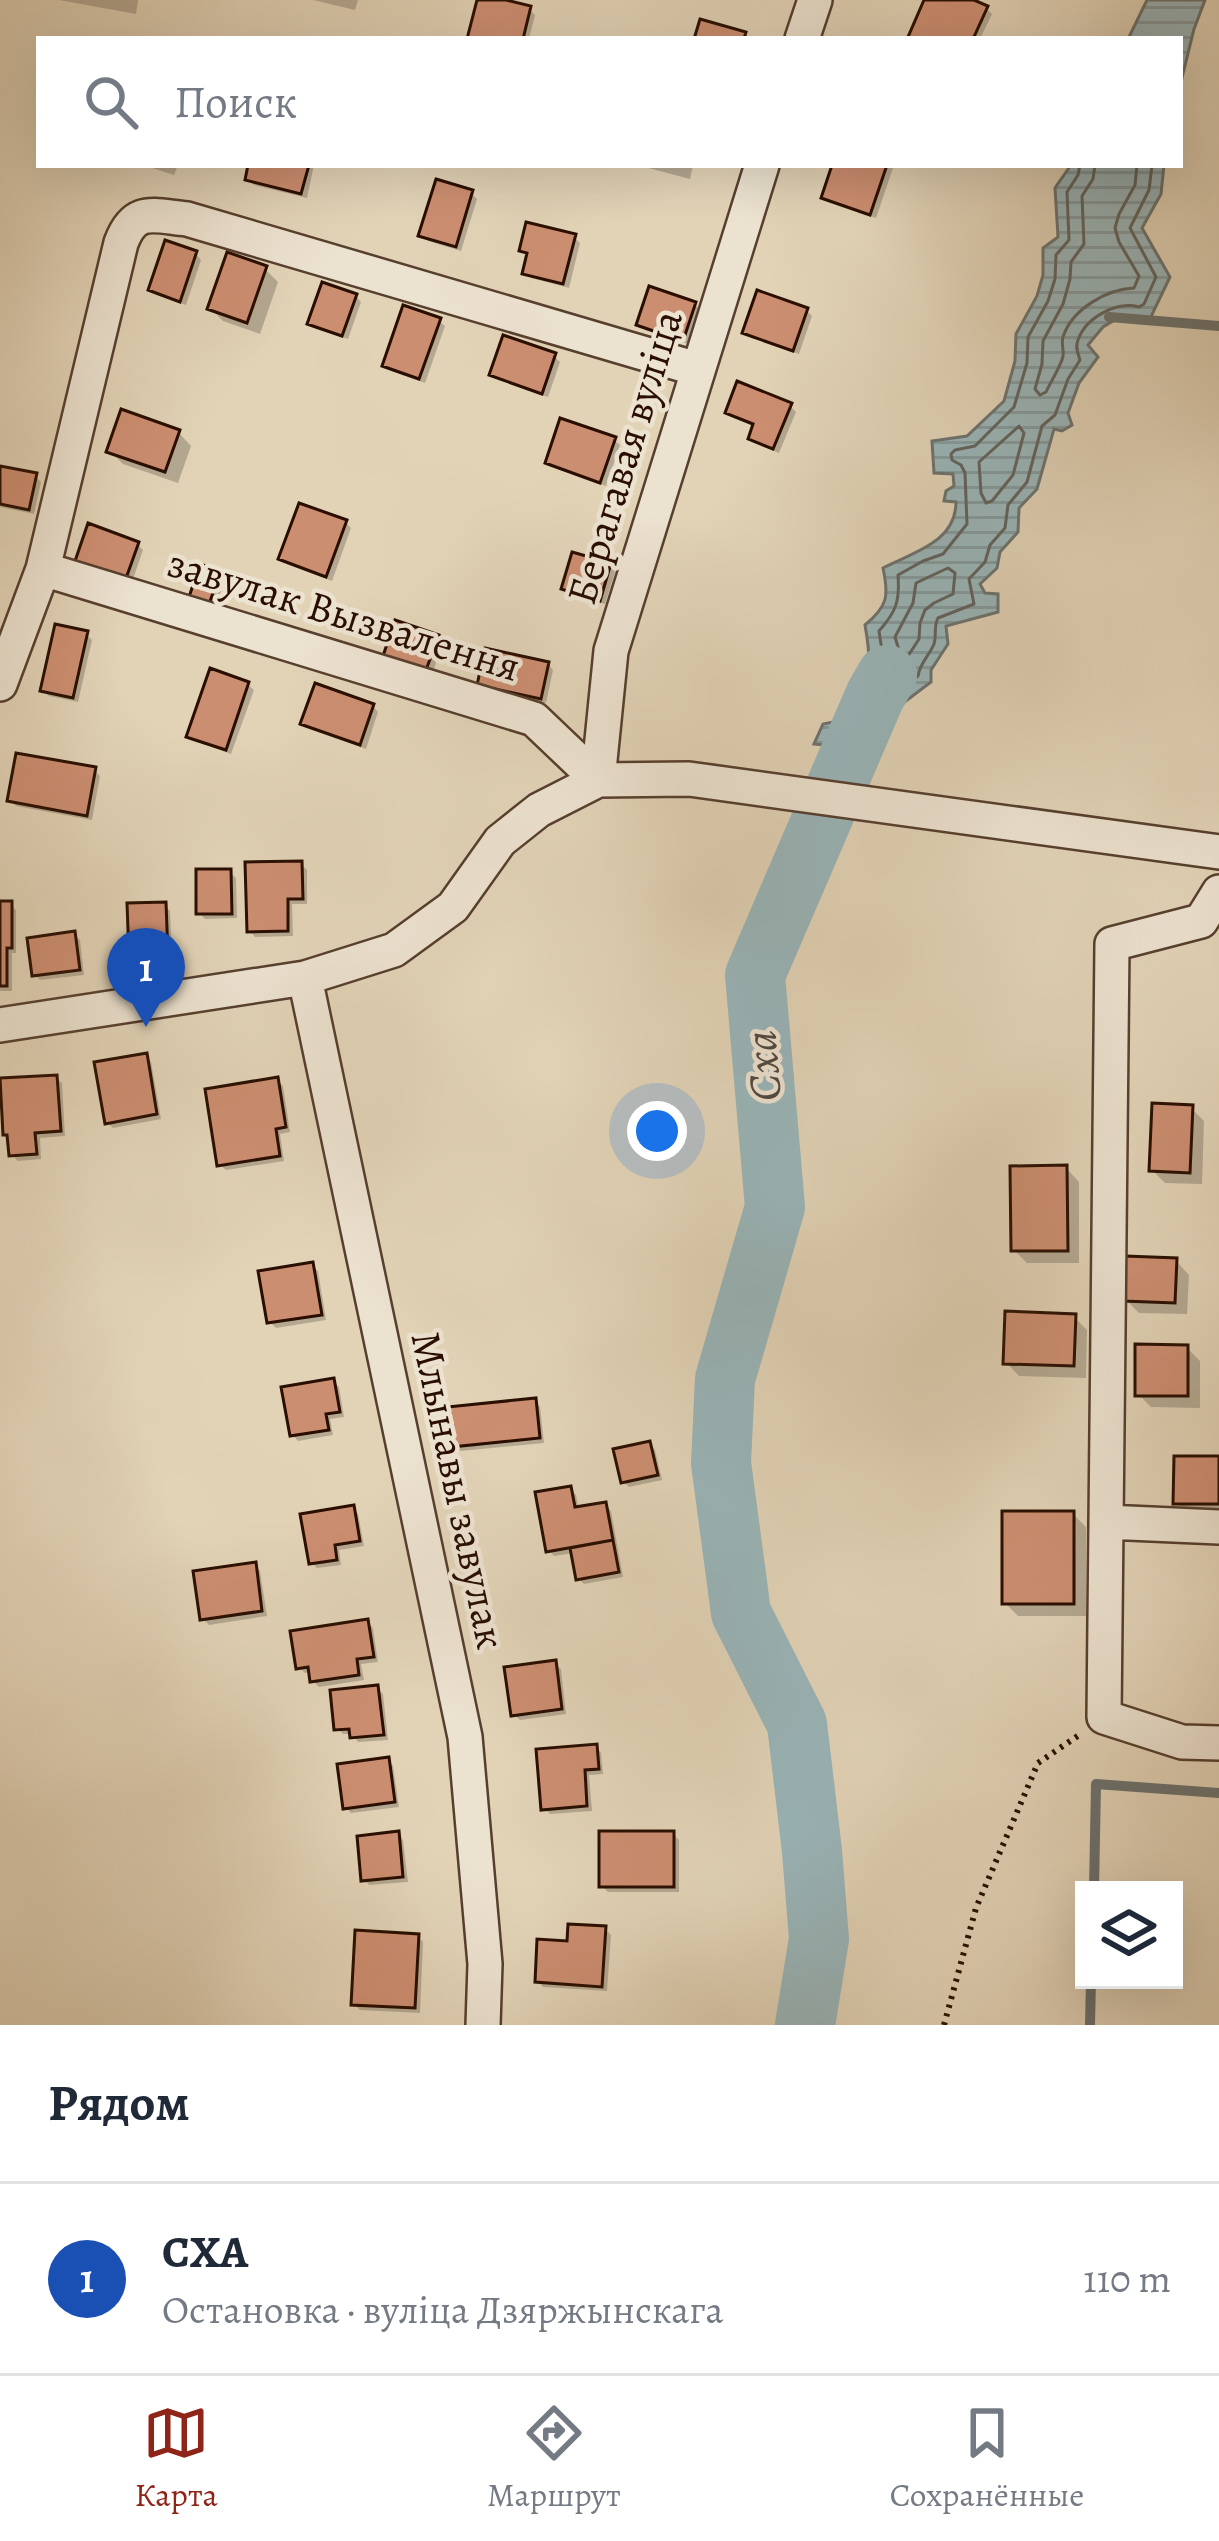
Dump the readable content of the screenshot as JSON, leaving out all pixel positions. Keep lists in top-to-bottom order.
{
  "streets": {
    "street": ["Берагавая вуліца", "завулак Вызвалення", "Млынавы завулак"]
  },
  "crossings": [
    ["Берагавая вуліца", "завулак Вызвалення"]
  ],
  "water": ["Сха"],
  "page": {
    "search": "Поиск",
    "pins": "1",
    "heading": "Рядом",
    "list": [
      {
        "mark": "1",
        "name": "СХА",
        "note": "Остановка · вуліца Дзяржынскага",
        "value": "110 m"
      }
    ],
    "nav": ["Карта", "Маршрут", "Сохранённые"]
  }
}
